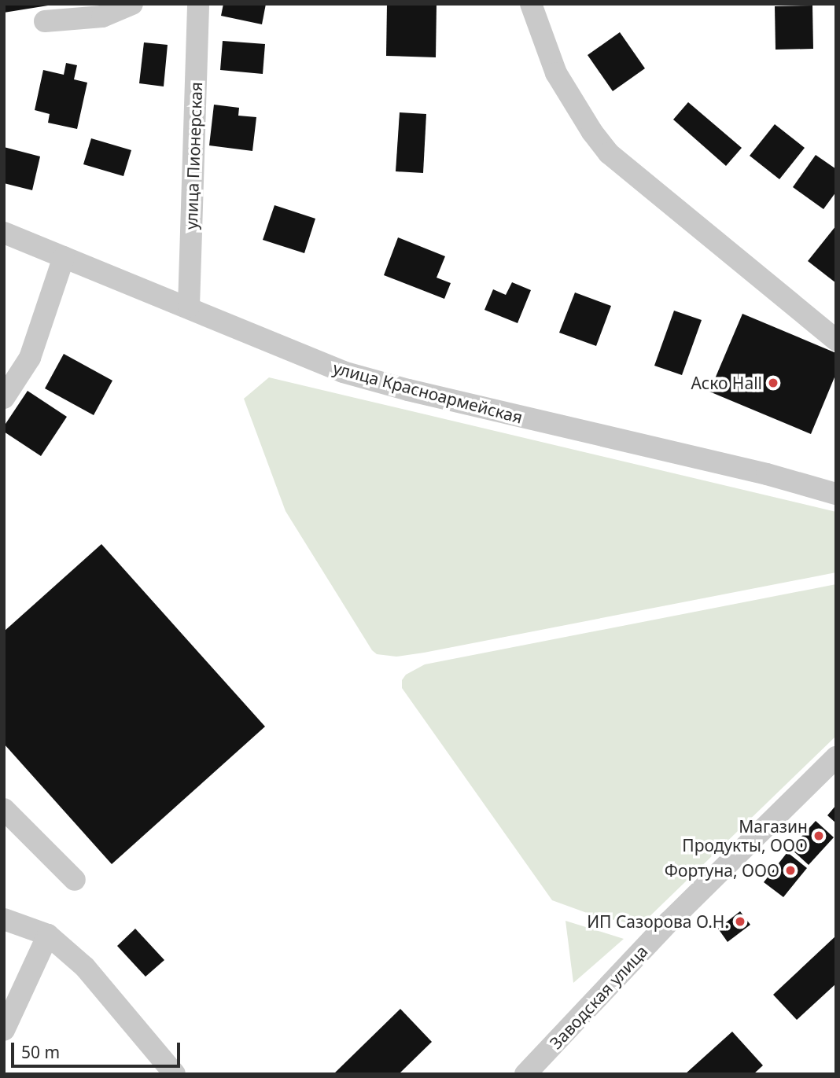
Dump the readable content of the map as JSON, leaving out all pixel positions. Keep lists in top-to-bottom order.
{
  "streets": {
    "street": ["улица Пионерская", "улица Красноармейская", "Заводская улица"]
  },
  "crossings": [
    ["улица Пионерская", "улица Красноармейская"]
  ],
  "places": [
    "Аско Hall",
    "Магазин Продукты, ООО",
    "Фортуна, ООО",
    "ИП Сазорова О.Н."
  ],
  "scale_bar": "50 m"
}
